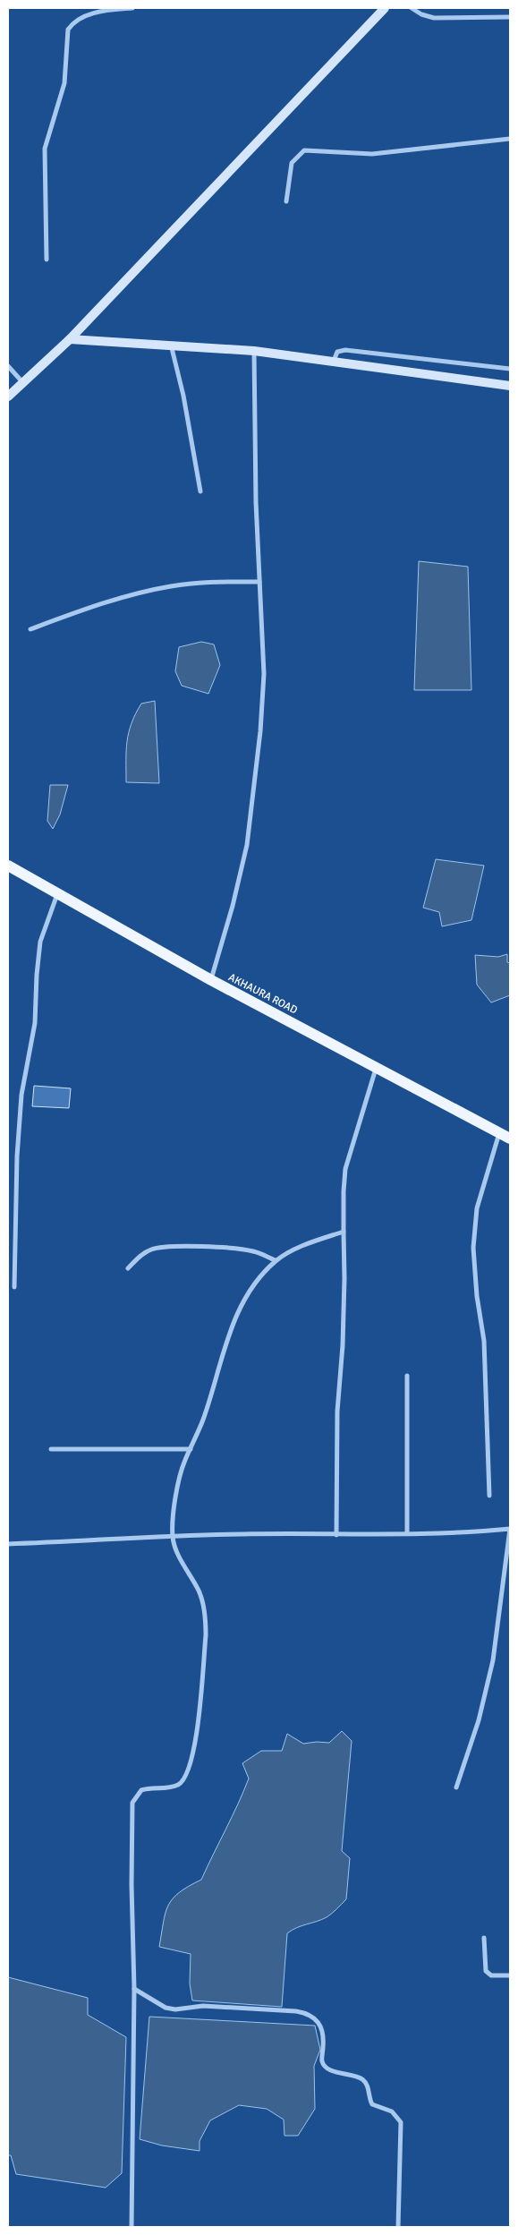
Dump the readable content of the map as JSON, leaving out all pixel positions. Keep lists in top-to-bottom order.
{
  "streets": {
    "main road": ["AKHAURA ROAD"]
  }
}
